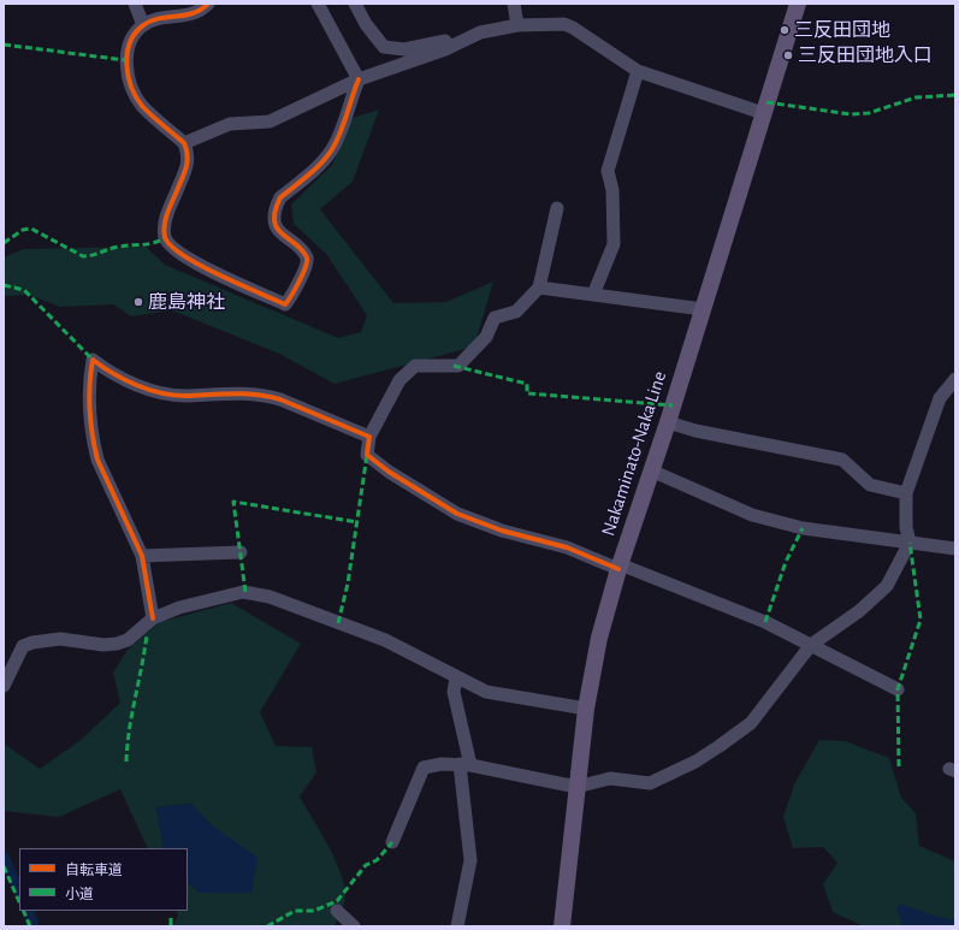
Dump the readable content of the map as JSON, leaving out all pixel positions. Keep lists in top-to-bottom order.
{
  "streets": {
    "main road": ["Nakaminato-Naka Line"]
  },
  "places": ["三反田団地", "三反田団地入口", "鹿島神社"],
  "legend": ["自転車道", "小道"]
}
